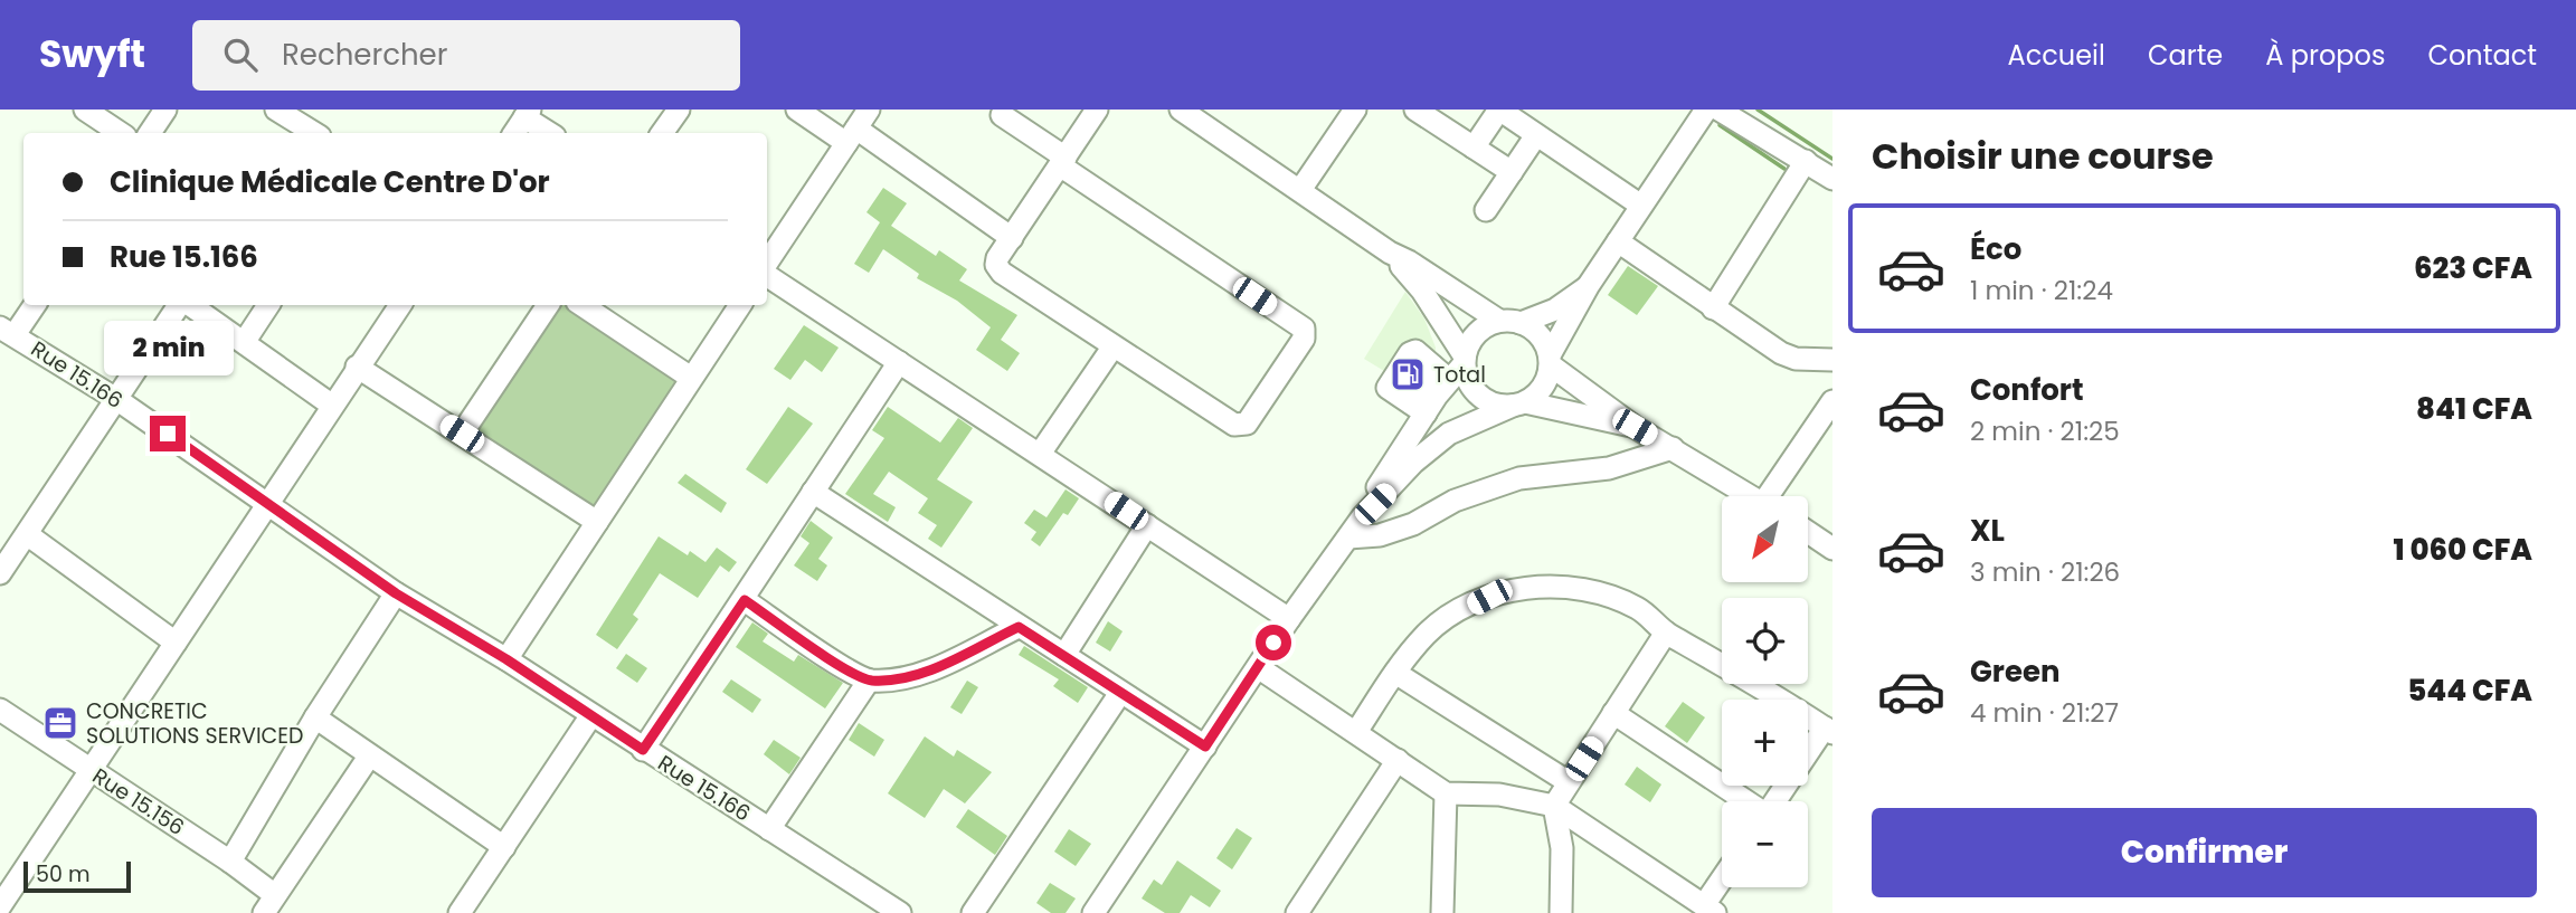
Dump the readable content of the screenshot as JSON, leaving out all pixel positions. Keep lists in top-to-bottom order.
{
  "streets": {
    "street": ["Rue 15.166", "Rue 15.156"]
  },
  "places": {
    "fuel station": ["Total"],
    "office": ["CONCRETIC SOLUTIONS SERVICED"]
  },
  "scale_bar": "50 m",
  "north": "bottom left",
  "page": {
    "header": "Swyft",
    "search": "Rechercher",
    "nav": [
      "Accueil",
      "Carte",
      "À propos",
      "Contact"
    ],
    "heading": "Choisir une course",
    "banner": ["Clinique Médicale Centre D'or", "Rue 15.166"],
    "list": [
      {
        "name": "Éco",
        "note": "1 min · 21:24",
        "value": "623 CFA"
      },
      {
        "name": "Confort",
        "note": "2 min · 21:25",
        "value": "841 CFA"
      },
      {
        "name": "XL",
        "note": "3 min · 21:26",
        "value": "1 060 CFA"
      },
      {
        "name": "Green",
        "note": "4 min · 21:27",
        "value": "544 CFA"
      }
    ],
    "bubble": "2 min",
    "map_buttons": ["+", "−"],
    "buttons": "Confirmer",
    "scale": "50 m"
  }
}
